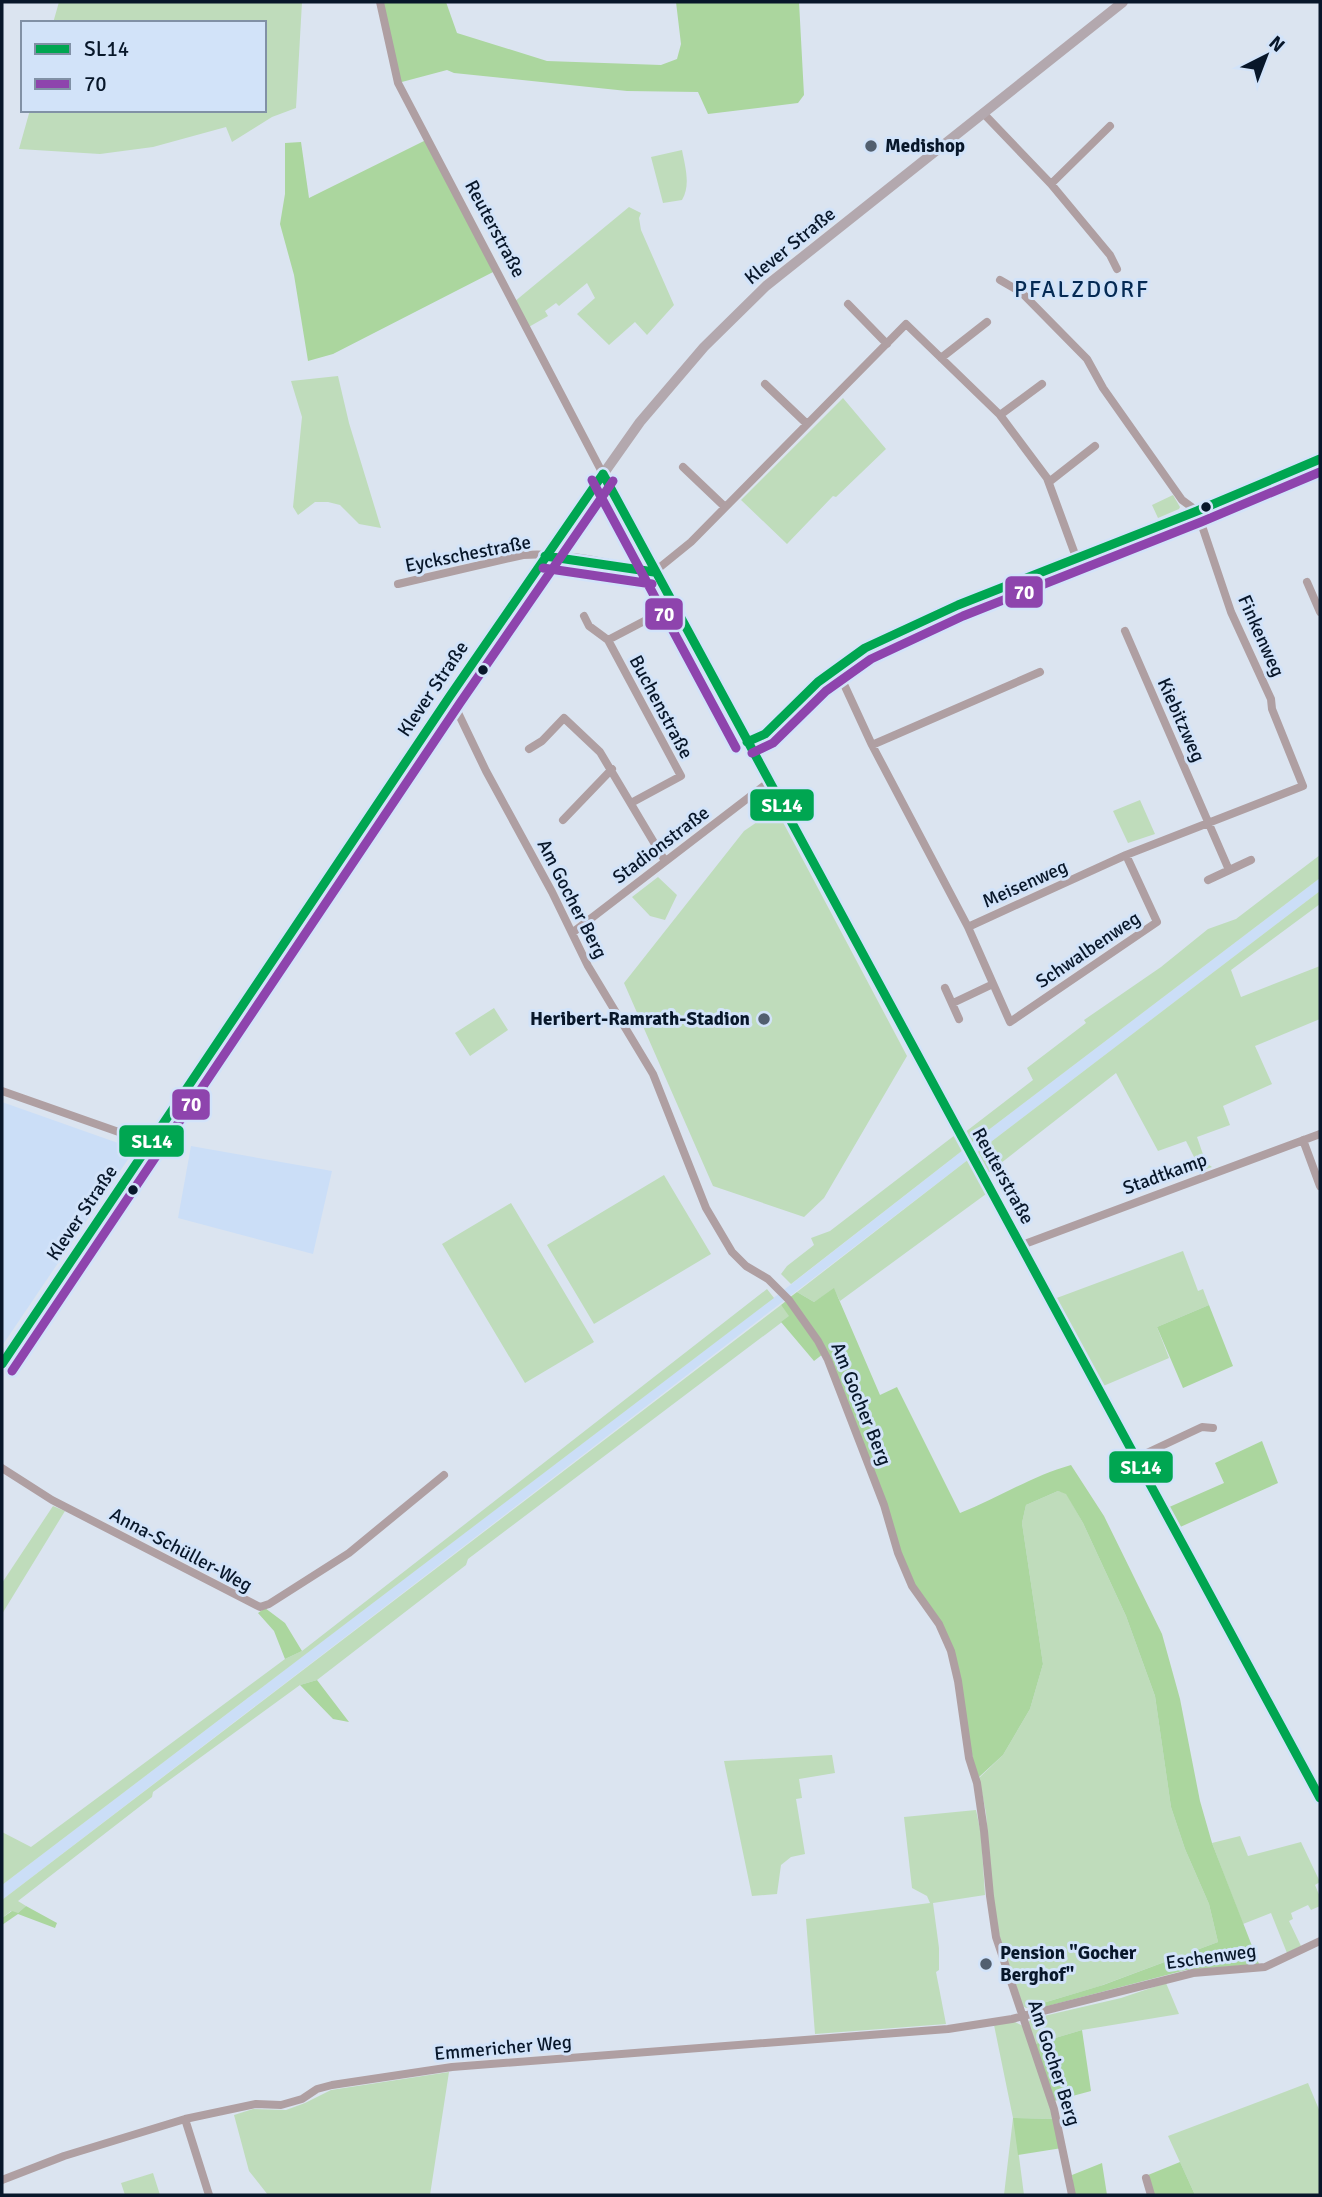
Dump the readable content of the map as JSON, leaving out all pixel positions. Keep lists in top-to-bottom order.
{
  "streets": {
    "street": [
      "Reuterstraße",
      "Klever Straße",
      "Eyckschestraße",
      "Finkenweg",
      "Buchenstraße",
      "Kiebitzweg",
      "Stadionstraße",
      "Meisenweg",
      "Am Gocher Berg",
      "Schwalbenweg",
      "Stadtkamp",
      "Anna-Schüller-Weg",
      "Eschenweg",
      "Emmericher Weg"
    ]
  },
  "crossings": [
    ["Reuterstraße", "Klever Straße"],
    ["Reuterstraße", "Buchenstraße"],
    ["Reuterstraße", "Stadionstraße"],
    ["Reuterstraße", "Stadtkamp"],
    ["Klever Straße", "Eyckschestraße"],
    ["Klever Straße", "Am Gocher Berg"],
    ["Finkenweg", "Meisenweg"],
    ["Kiebitzweg", "Meisenweg"],
    ["Stadionstraße", "Am Gocher Berg"],
    ["Meisenweg", "Schwalbenweg"],
    ["Am Gocher Berg", "Eschenweg"],
    ["Am Gocher Berg", "Emmericher Weg"],
    ["Eschenweg", "Emmericher Weg"]
  ],
  "districts": ["PFALZDORF"],
  "places": ["Medishop", "Heribert-Ramrath-Stadion", "Pension \"Gocher Berghof\""],
  "lines": ["transit line SL14", "transit line 70"],
  "legend": ["SL14", "70"],
  "north": "top right"
}
